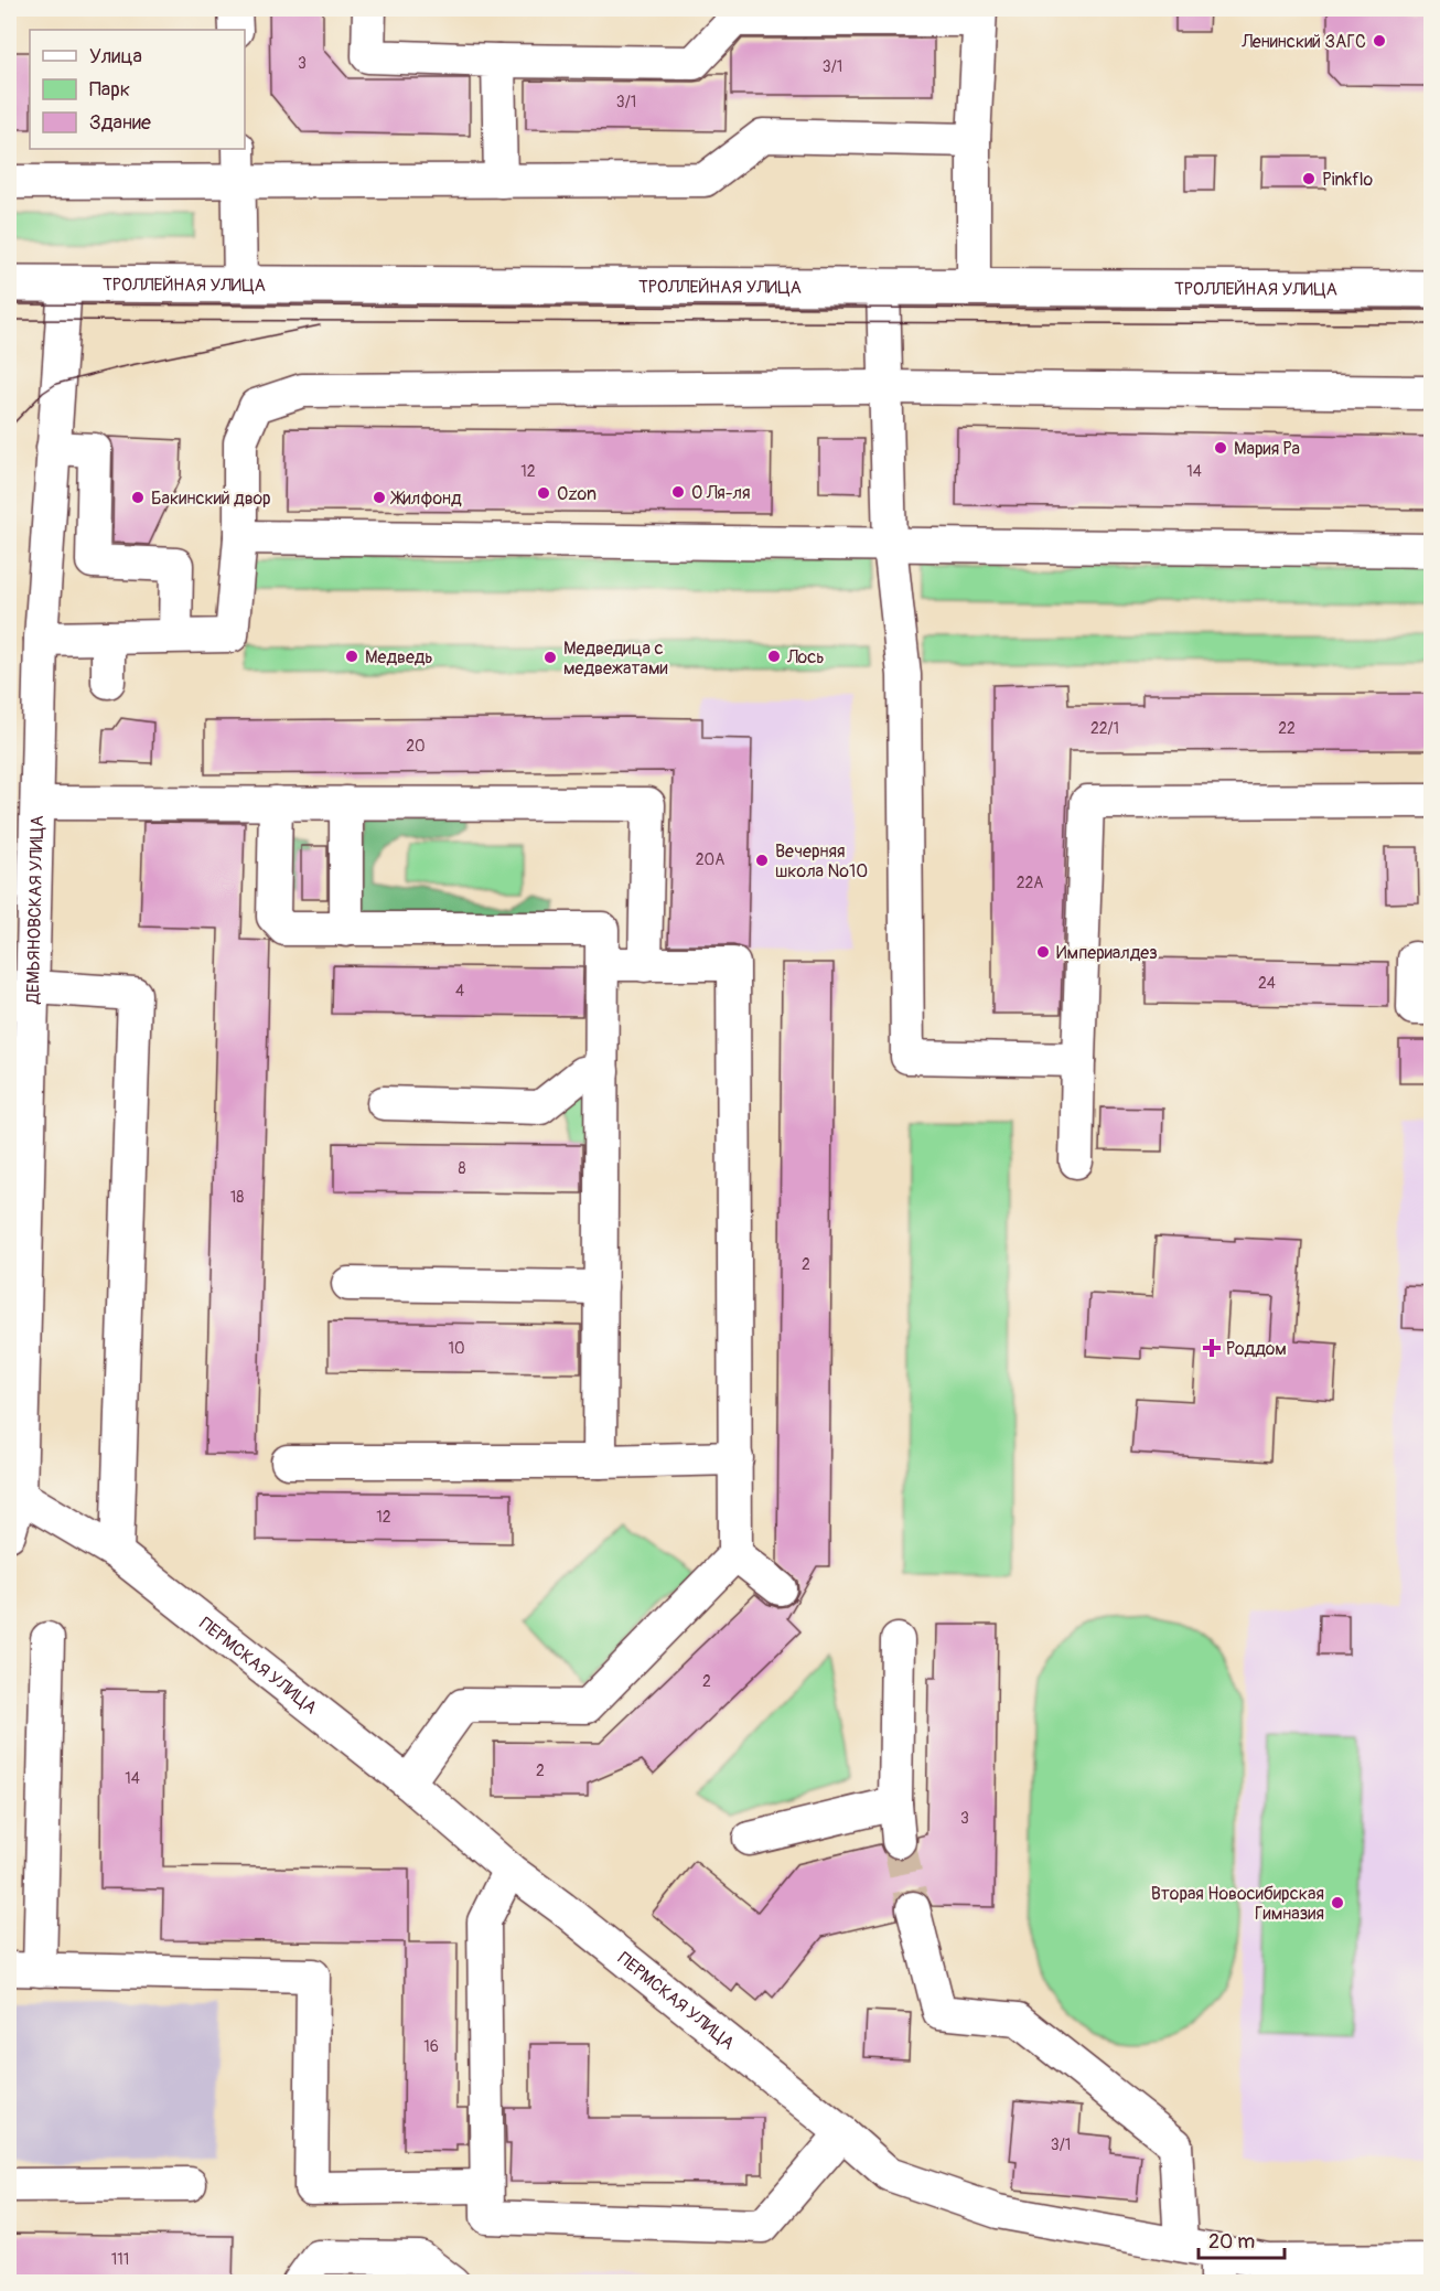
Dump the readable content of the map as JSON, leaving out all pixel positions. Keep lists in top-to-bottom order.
{
  "streets": {
    "main road": ["ТРОЛЛЕЙНАЯ УЛИЦА"],
    "street": ["ДЕМЬЯНОВСКАЯ УЛИЦА", "ПЕРМСКАЯ УЛИЦА"]
  },
  "crossings": [
    ["ТРОЛЛЕЙНАЯ УЛИЦА", "ДЕМЬЯНОВСКАЯ УЛИЦА"],
    ["ДЕМЬЯНОВСКАЯ УЛИЦА", "ПЕРМСКАЯ УЛИЦА"]
  ],
  "places": {
    "other": [
      "Ленинский ЗАГС",
      "Pinkflo",
      "Мария Ра",
      "О Ля-ля",
      "Ozon",
      "Бакинский двор",
      "Жилфонд",
      "Медведь",
      "Лось",
      "Медведица с медвежатами",
      "Вечерняя школа №10",
      "Империалдез",
      "Вторая Новосибирская Гимназия"
    ],
    "health": ["Роддом"]
  },
  "house_numbers": [
    "3",
    "3/1",
    "3/1",
    "12",
    "14",
    "22/1",
    "22",
    "20",
    "20А",
    "22А",
    "24",
    "4",
    "8",
    "18",
    "2",
    "10",
    "12",
    "2",
    "2",
    "14",
    "3",
    "16",
    "3/1",
    "111"
  ],
  "legend": ["Улица", "Парк", "Здание"],
  "scale_bar": "20 m"
}
